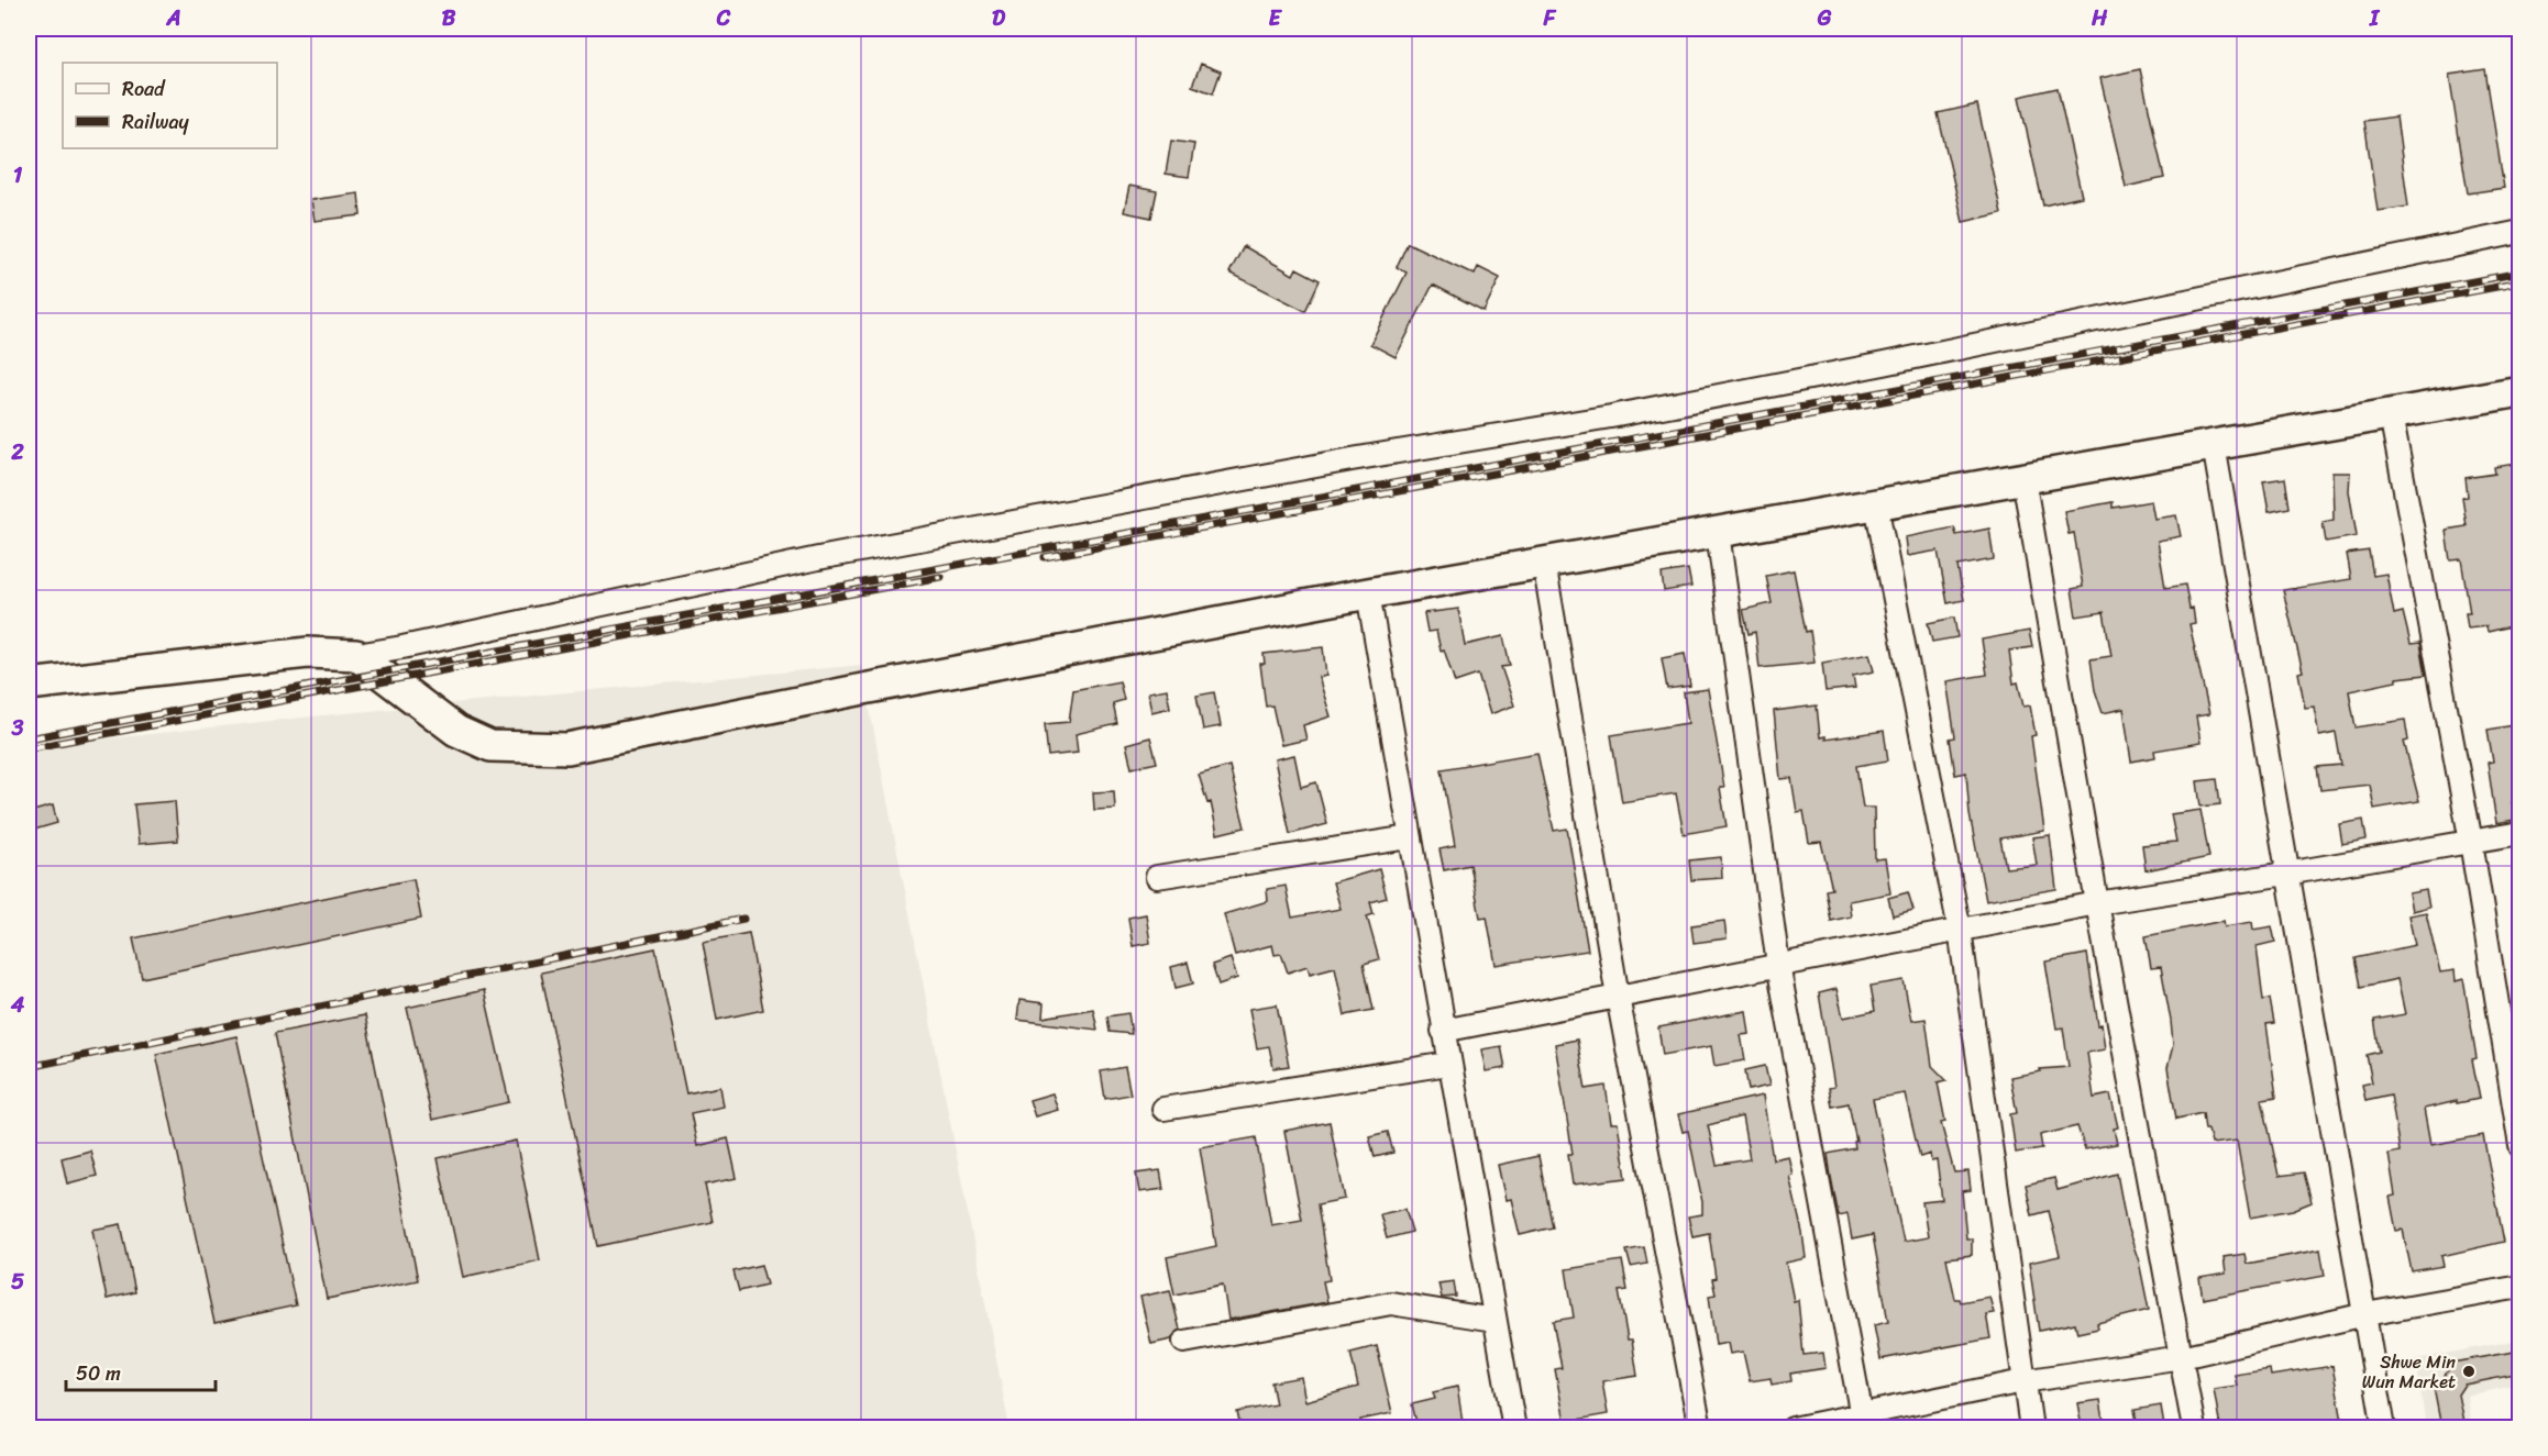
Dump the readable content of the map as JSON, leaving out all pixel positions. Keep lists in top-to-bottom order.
{
  "places": ["Shwe Min Wun Market"],
  "legend": ["Road", "Railway"],
  "scale_bar": "50 m",
  "grid": {
    "columns": [
      "A",
      "B",
      "C",
      "D",
      "E",
      "F",
      "G",
      "H",
      "I"
    ],
    "rows": [
      "1",
      "2",
      "3",
      "4",
      "5"
    ]
  }
}
